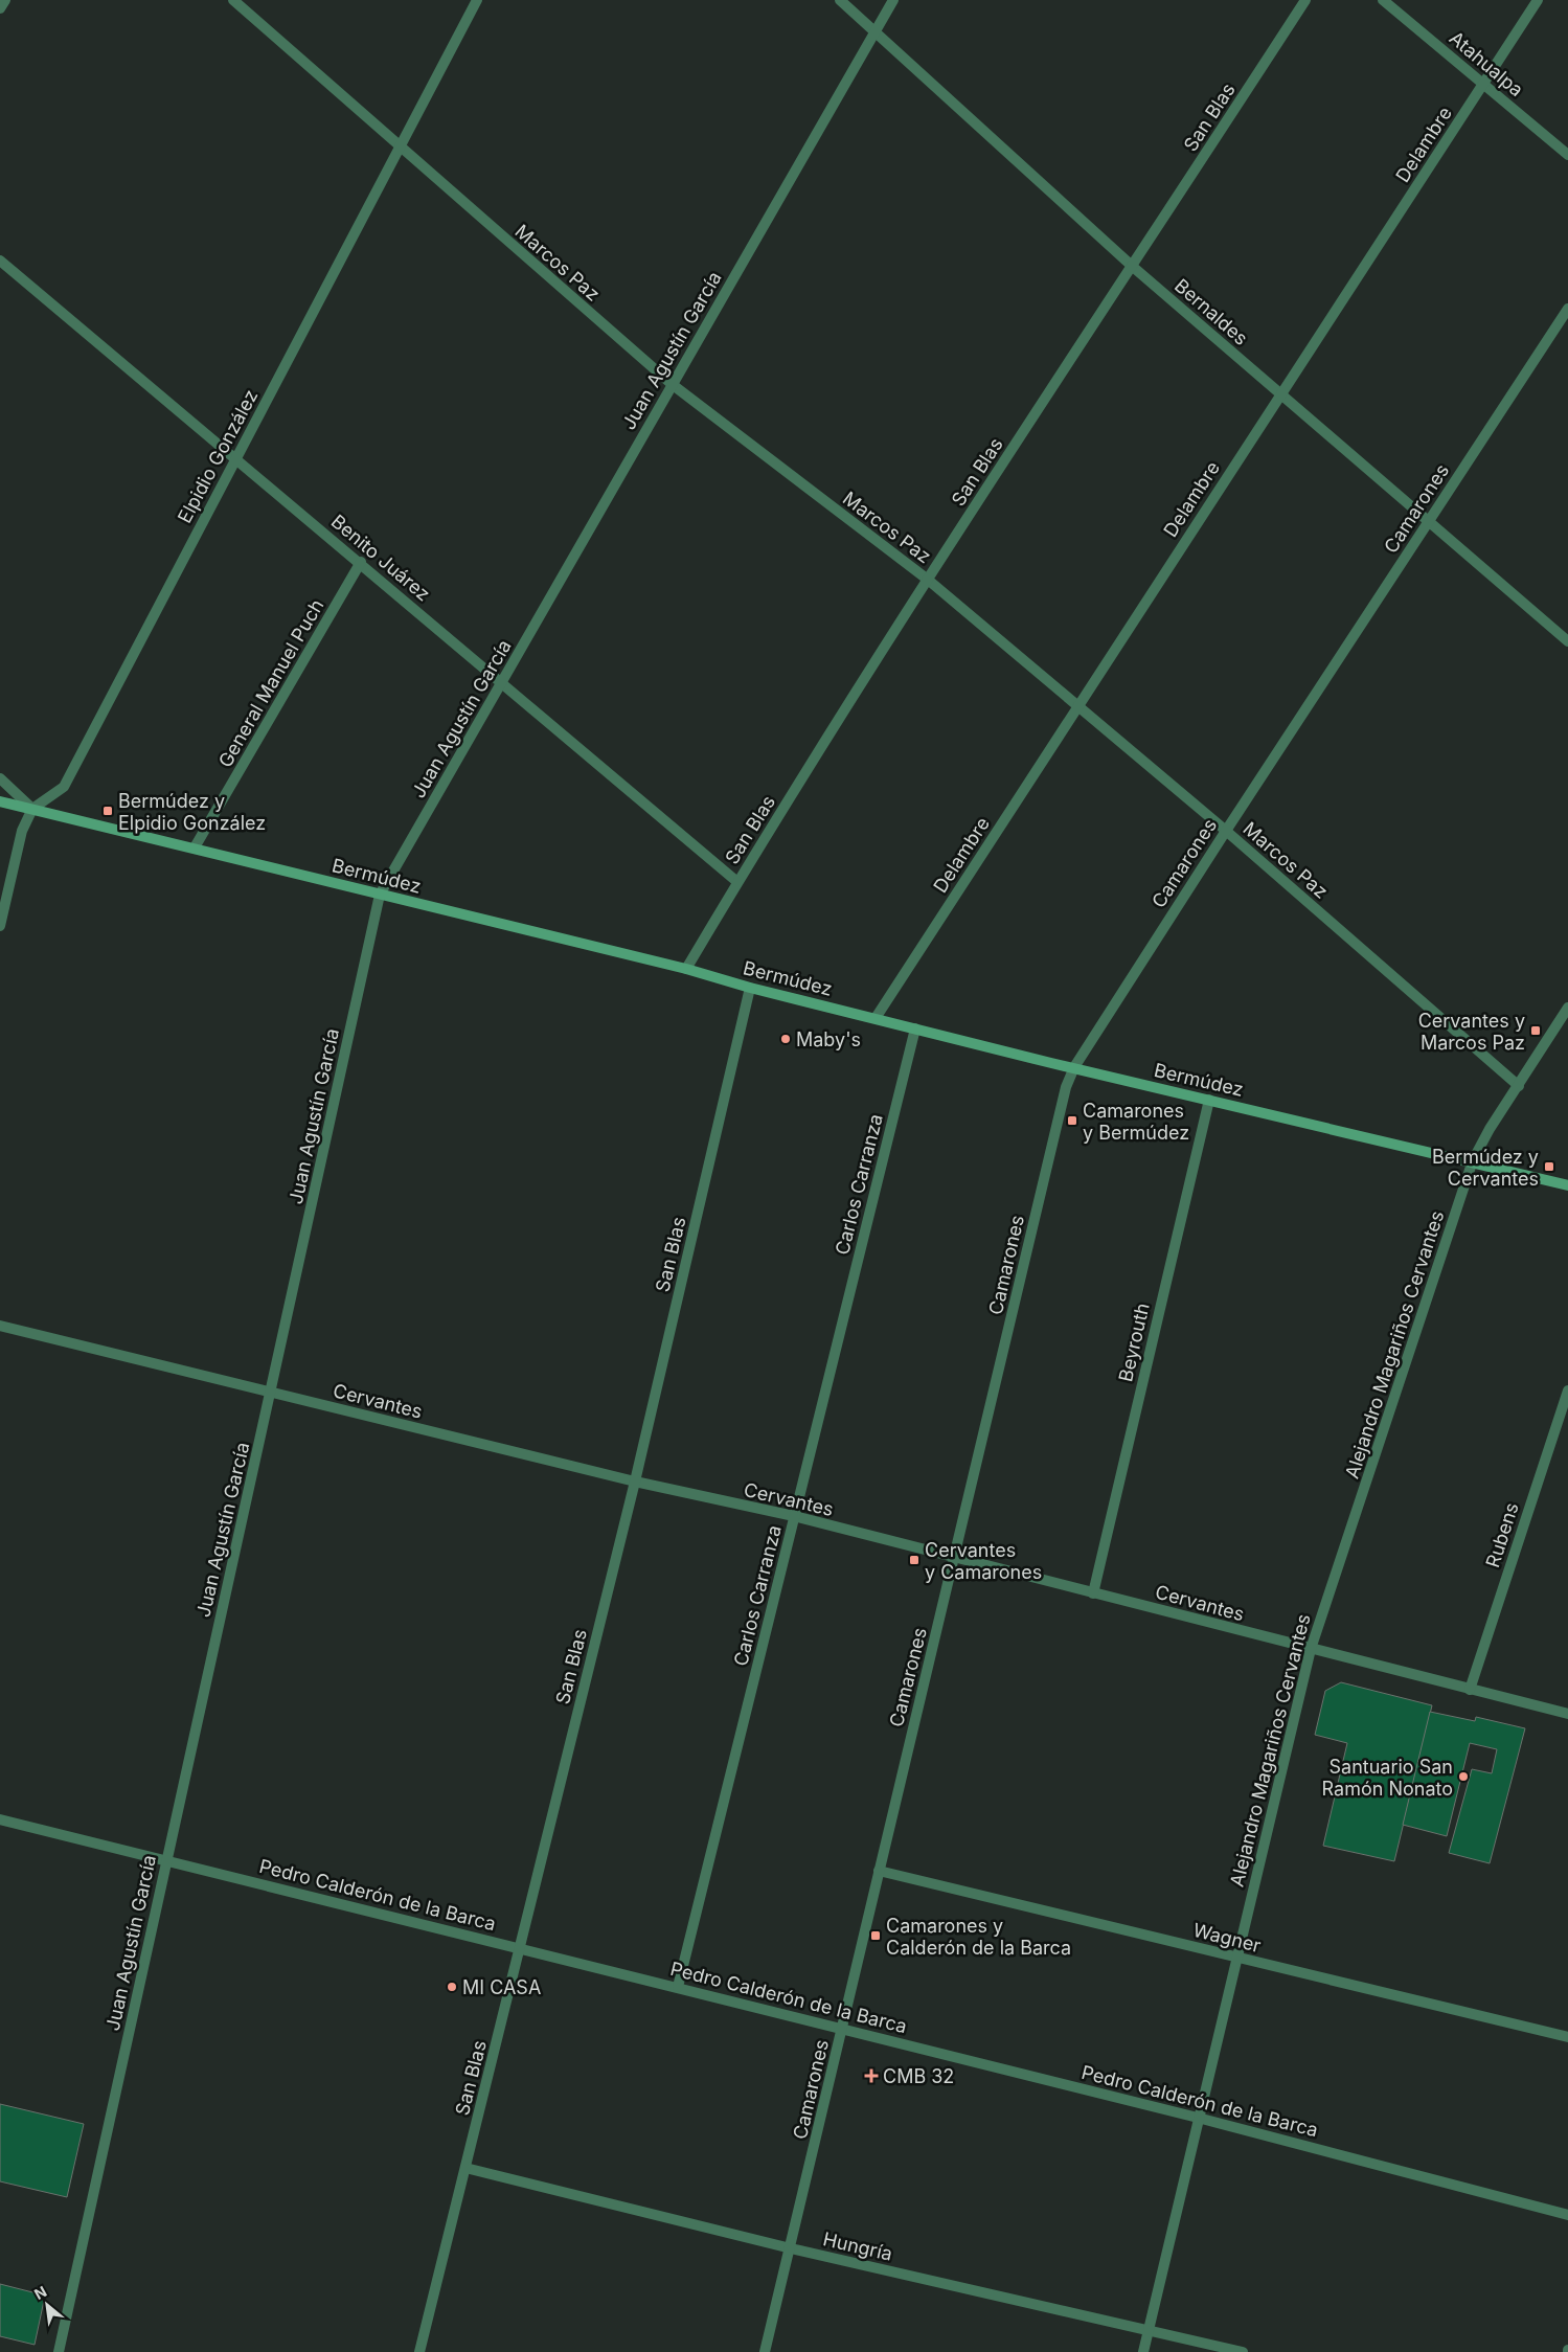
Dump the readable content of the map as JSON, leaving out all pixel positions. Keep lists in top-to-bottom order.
{
  "streets": {
    "street": [
      "Atahualpa",
      "San Blas",
      "Delambre",
      "Marcos Paz",
      "Bernaldes",
      "Juan Agustín García",
      "Elpidio González",
      "Camarones",
      "Benito Juárez",
      "General Manuel Puch",
      "Bermúdez",
      "Carlos Carranza",
      "Beyrouth",
      "Alejandro Magariños Cervantes",
      "Cervantes",
      "Rubens",
      "Pedro Calderón de la Barca",
      "Wagner",
      "Hungría"
    ]
  },
  "crossings": [
    ["Atahualpa", "Delambre"],
    ["San Blas", "Marcos Paz"],
    ["San Blas", "Bernaldes"],
    ["San Blas", "Benito Juárez"],
    ["San Blas", "Bermúdez"],
    ["San Blas", "Cervantes"],
    ["San Blas", "Pedro Calderón de la Barca"],
    ["San Blas", "Hungría"],
    ["Delambre", "Marcos Paz"],
    ["Delambre", "Bernaldes"],
    ["Delambre", "Bermúdez"],
    ["Marcos Paz", "Juan Agustín García"],
    ["Marcos Paz", "Elpidio González"],
    ["Marcos Paz", "Camarones"],
    ["Marcos Paz", "Alejandro Magariños Cervantes"],
    ["Bernaldes", "Juan Agustín García"],
    ["Bernaldes", "Camarones"],
    ["Juan Agustín García", "Benito Juárez"],
    ["Juan Agustín García", "Bermúdez"],
    ["Juan Agustín García", "Cervantes"],
    ["Juan Agustín García", "Pedro Calderón de la Barca"],
    ["Elpidio González", "Benito Juárez"],
    ["Elpidio González", "Bermúdez"],
    ["Camarones", "Bermúdez"],
    ["Camarones", "Cervantes"],
    ["Camarones", "Pedro Calderón de la Barca"],
    ["Camarones", "Wagner"],
    ["Camarones", "Hungría"],
    ["Benito Juárez", "General Manuel Puch"],
    ["General Manuel Puch", "Bermúdez"],
    ["Bermúdez", "Carlos Carranza"],
    ["Bermúdez", "Beyrouth"],
    ["Bermúdez", "Alejandro Magariños Cervantes"],
    ["Carlos Carranza", "Cervantes"],
    ["Carlos Carranza", "Pedro Calderón de la Barca"],
    ["Beyrouth", "Cervantes"],
    ["Alejandro Magariños Cervantes", "Cervantes"],
    ["Alejandro Magariños Cervantes", "Pedro Calderón de la Barca"],
    ["Alejandro Magariños Cervantes", "Wagner"],
    ["Alejandro Magariños Cervantes", "Hungría"],
    ["Cervantes", "Rubens"]
  ],
  "places": {
    "transit": [
      "Bermúdez y Elpidio González",
      "Cervantes y Marcos Paz",
      "Camarones y Bermúdez",
      "Bermúdez y Cervantes",
      "Cervantes y Camarones",
      "Camarones y Calderón de la Barca"
    ],
    "other": ["Maby's", "Santuario San Ramón Nonato", "MI CASA"],
    "health": ["CMB 32"]
  },
  "north": "top left"
}
